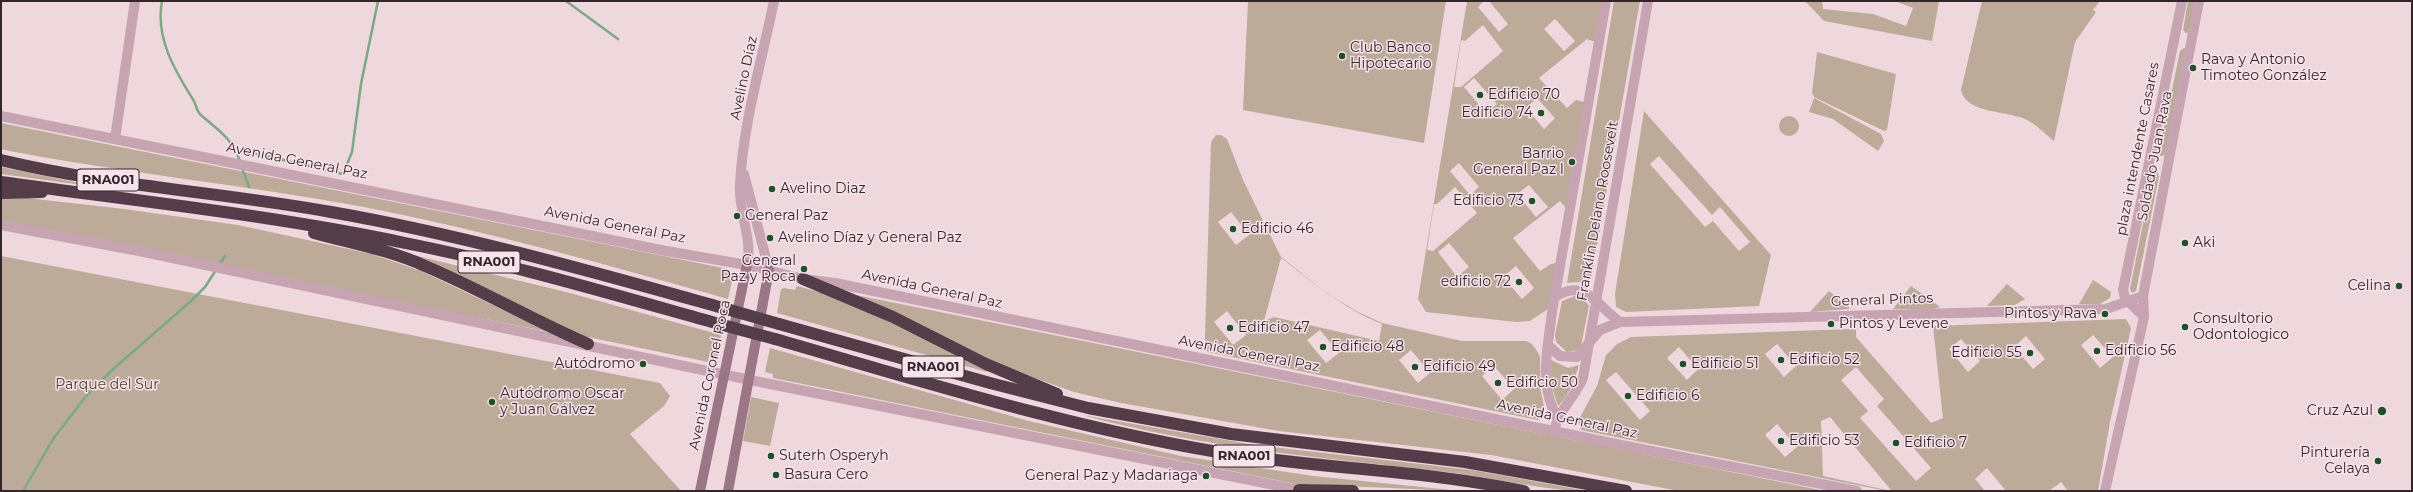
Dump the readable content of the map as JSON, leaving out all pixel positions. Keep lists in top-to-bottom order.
{
  "streets": {
    "highway": ["RNA001"],
    "main road": ["Avenida Coronel Roca"],
    "street": [
      "Avelino Díaz",
      "plaza intendente Casares",
      "Soldado Juan Rava",
      "Avenida General Paz",
      "Franklin Delano Roosevelt",
      "General Pintos"
    ]
  },
  "crossings": [
    ["Avelino Díaz", "Avenida General Paz"],
    ["Avelino Díaz", "Avenida Coronel Roca"],
    ["plaza intendente Casares", "General Pintos"],
    ["Soldado Juan Rava", "General Pintos"],
    ["Avenida General Paz", "Franklin Delano Roosevelt"],
    ["Avenida General Paz", "Avenida Coronel Roca"],
    ["Franklin Delano Roosevelt", "General Pintos"]
  ],
  "parks": ["Parque del Sur"],
  "places": [
    "Club Banco Hipotecario",
    "Rava y Antonio Timoteo González",
    "Edificio 70",
    "Edificio 74",
    "Barrio General Paz I",
    "Avelino Diaz",
    "Edificio 73",
    "General Paz",
    "Edificio 46",
    "Avelino Díaz y General Paz",
    "Aki",
    "General Paz y Roca",
    "edificio 72",
    "Celina",
    "Pintos y Rava",
    "Pintos y Levene",
    "Consultorio Odontologico",
    "Edificio 47",
    "Edificio 48",
    "Edificio 56",
    "Edificio 55",
    "Edificio 52",
    "Autódromo",
    "Edificio 51",
    "Edificio 49",
    "Edificio 50",
    "Edificio 6",
    "Autódromo Oscar y Juan Gálvez",
    "Cruz Azul",
    "Edificio 53",
    "Edificio 7",
    "Suterh Osperyh",
    "Pinturería Celaya",
    "Basura Cero",
    "General Paz y Madariaga"
  ]
}
